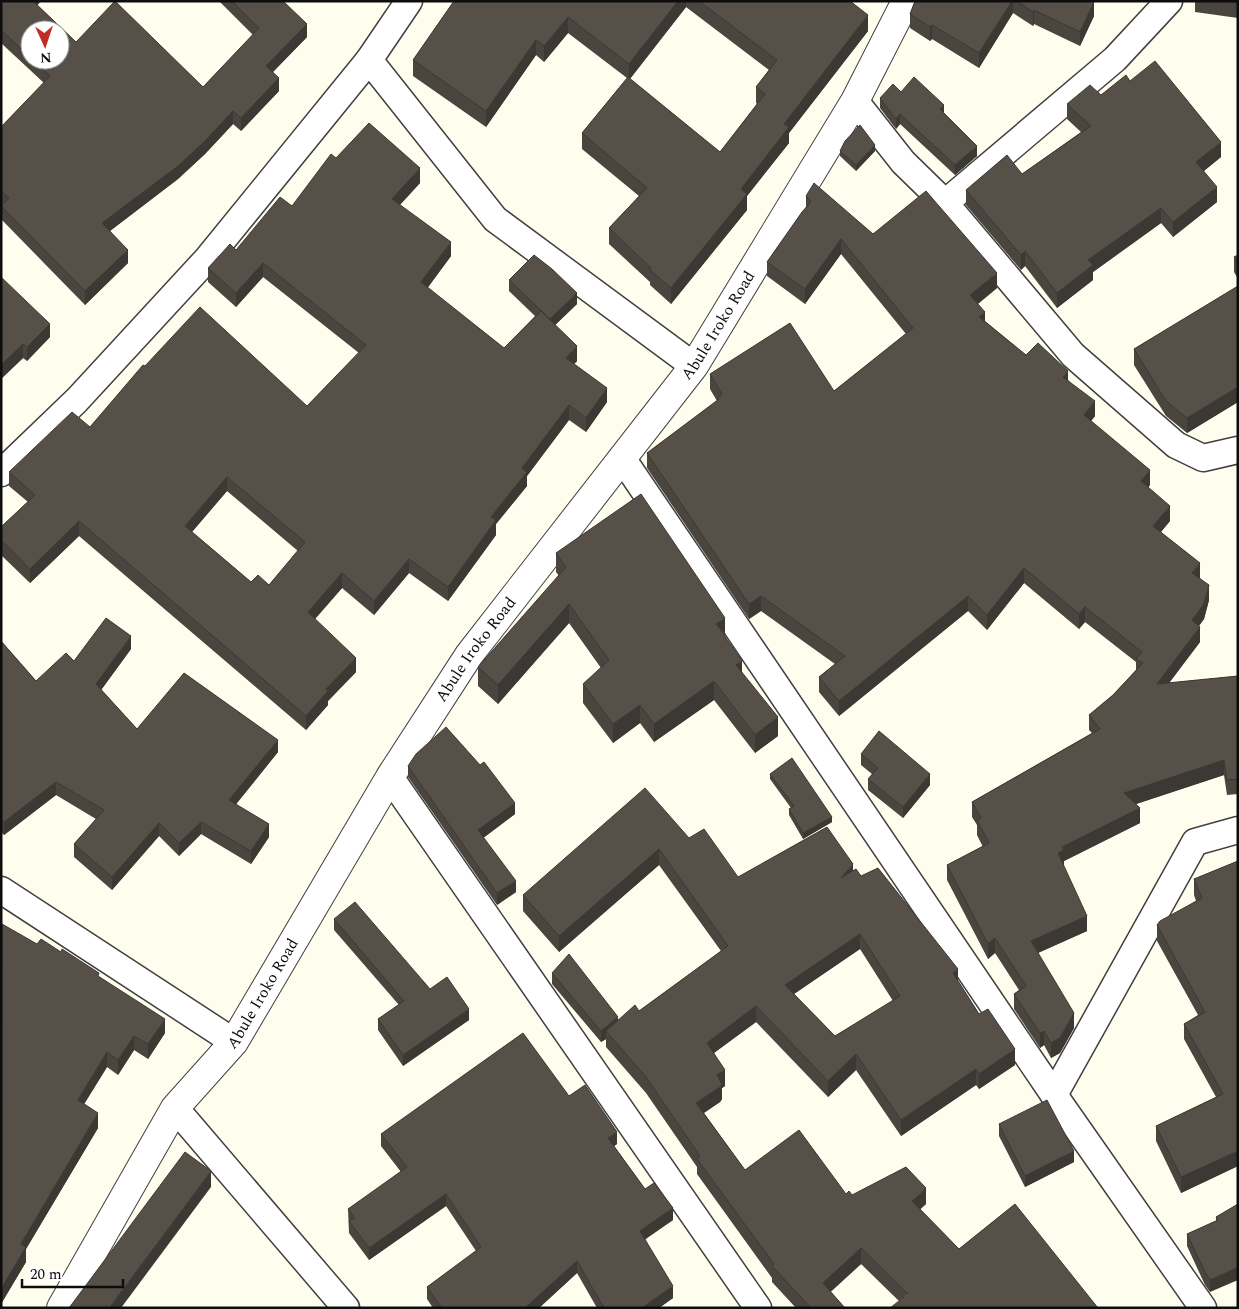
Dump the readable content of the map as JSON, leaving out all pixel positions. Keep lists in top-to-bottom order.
{
  "streets": {
    "street": ["Abule Iroko Road"]
  },
  "scale_bar": "20 m",
  "north": "bottom"
}
